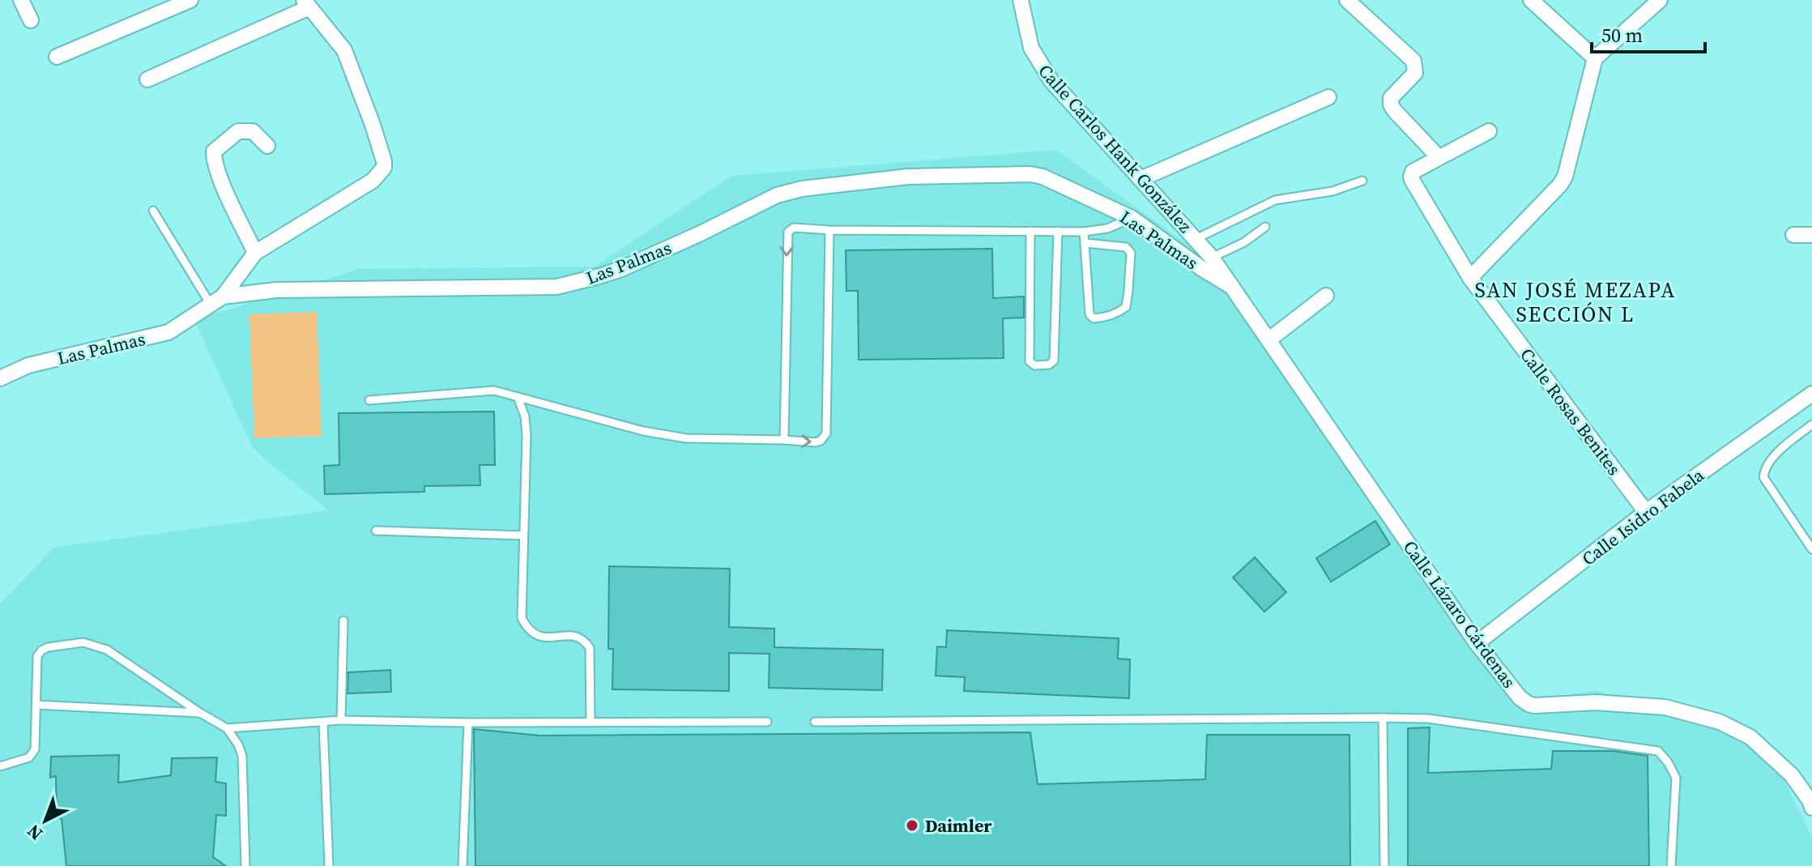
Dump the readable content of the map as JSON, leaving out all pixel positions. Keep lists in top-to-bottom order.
{
  "streets": {
    "street": [
      "Calle Carlos Hank González",
      "Las Palmas",
      "Calle Rosas Benites",
      "Calle Isidro Fabela",
      "Calle Lázaro Cárdenas"
    ]
  },
  "crossings": [
    ["Calle Carlos Hank González", "Las Palmas"],
    ["Calle Carlos Hank González", "Calle Lázaro Cárdenas"],
    ["Las Palmas", "Calle Lázaro Cárdenas"],
    ["Calle Rosas Benites", "Calle Isidro Fabela"],
    ["Calle Isidro Fabela", "Calle Lázaro Cárdenas"]
  ],
  "districts": ["SAN JOSÉ MEZAPA SECCIÓN L"],
  "places": ["Daimler"],
  "scale_bar": "50 m",
  "north": "bottom left"
}
